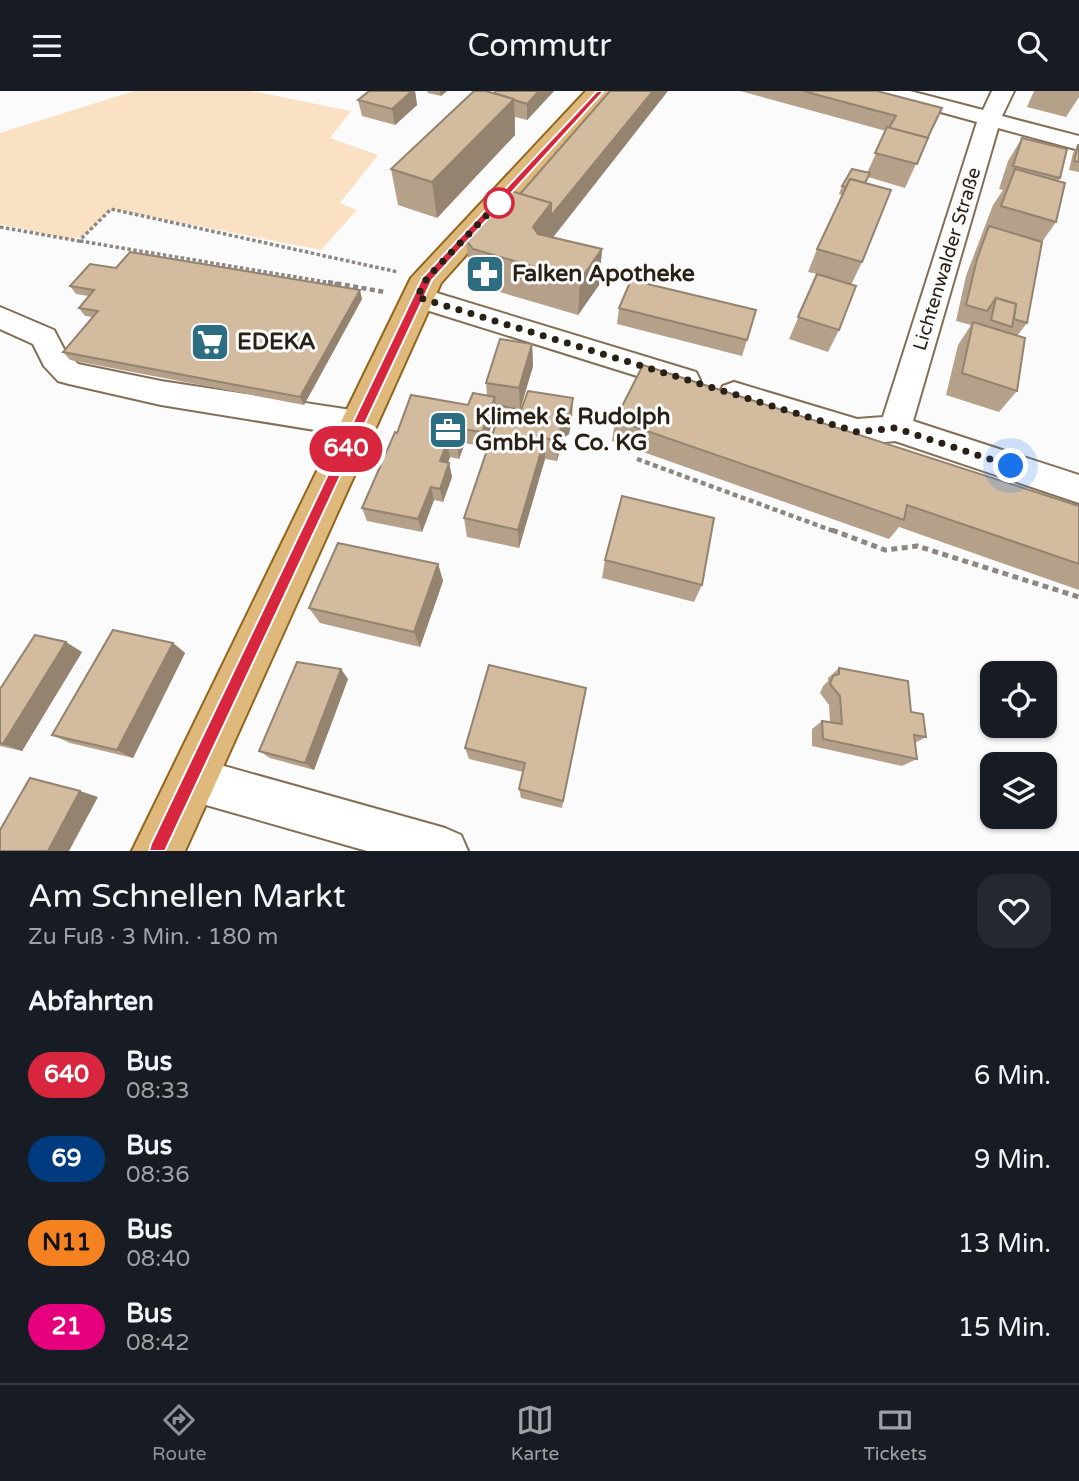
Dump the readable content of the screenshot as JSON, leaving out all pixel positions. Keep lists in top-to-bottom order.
{
  "streets": {
    "street": ["Lichtenwalder Straße"]
  },
  "places": {
    "pharmacy": ["Falken Apotheke"],
    "supermarket": ["EDEKA"],
    "office": ["Klimek & Rudolph GmbH & Co. KG"]
  },
  "lines": ["bus line 640"],
  "page": {
    "header": "Commutr",
    "on_map": "640",
    "heading": [
      ["Am Schnellen Markt", "Zu Fuß · 3 Min. · 180 m"],
      "Abfahrten"
    ],
    "list": [
      {
        "mark": "640",
        "name": "Bus",
        "note": "08:33",
        "value": "6 Min."
      },
      {
        "mark": "69",
        "name": "Bus",
        "note": "08:36",
        "value": "9 Min."
      },
      {
        "mark": "N11",
        "name": "Bus",
        "note": "08:40",
        "value": "13 Min."
      },
      {
        "mark": "21",
        "name": "Bus",
        "note": "08:42",
        "value": "15 Min."
      }
    ],
    "tabs": ["Route", "Karte", "Tickets"]
  }
}
